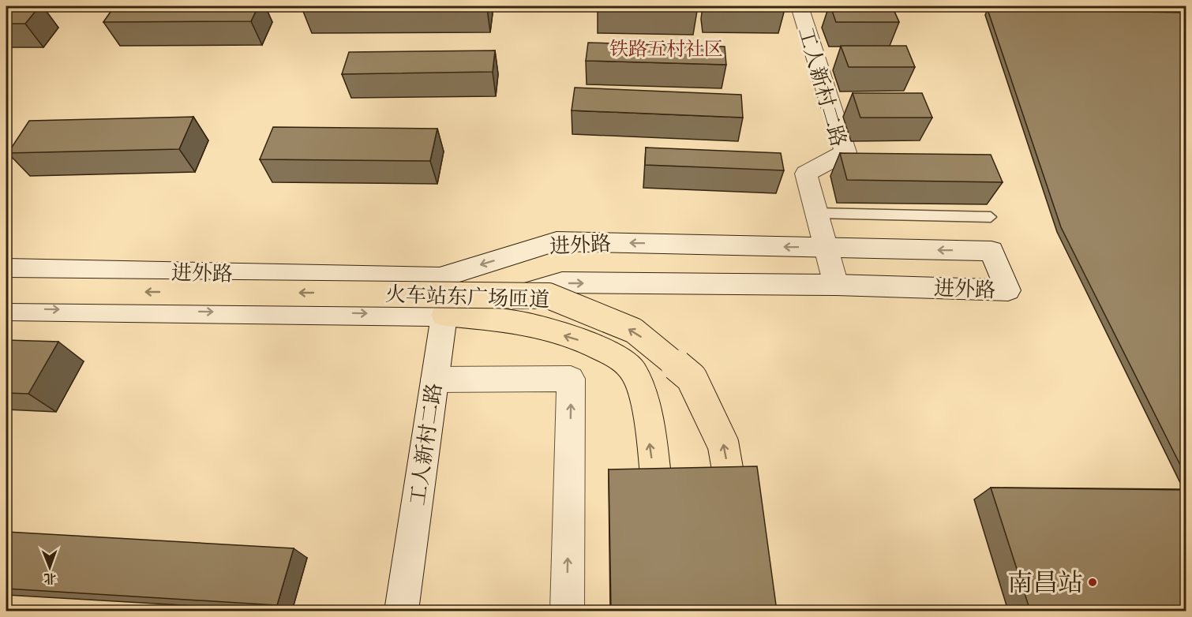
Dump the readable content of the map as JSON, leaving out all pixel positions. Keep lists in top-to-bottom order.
{
  "streets": {
    "highway": ["火车站东广场匝道"],
    "street": ["工人新村二路", "进外路"]
  },
  "crossings": [
    ["工人新村二路", "进外路"],
    ["工人新村二路", "火车站东广场匝道"],
    ["进外路", "火车站东广场匝道"]
  ],
  "one_way": ["火车站东广场匝道"],
  "districts": ["铁路五村社区"],
  "places": ["南昌站"],
  "north": "bottom"
}
